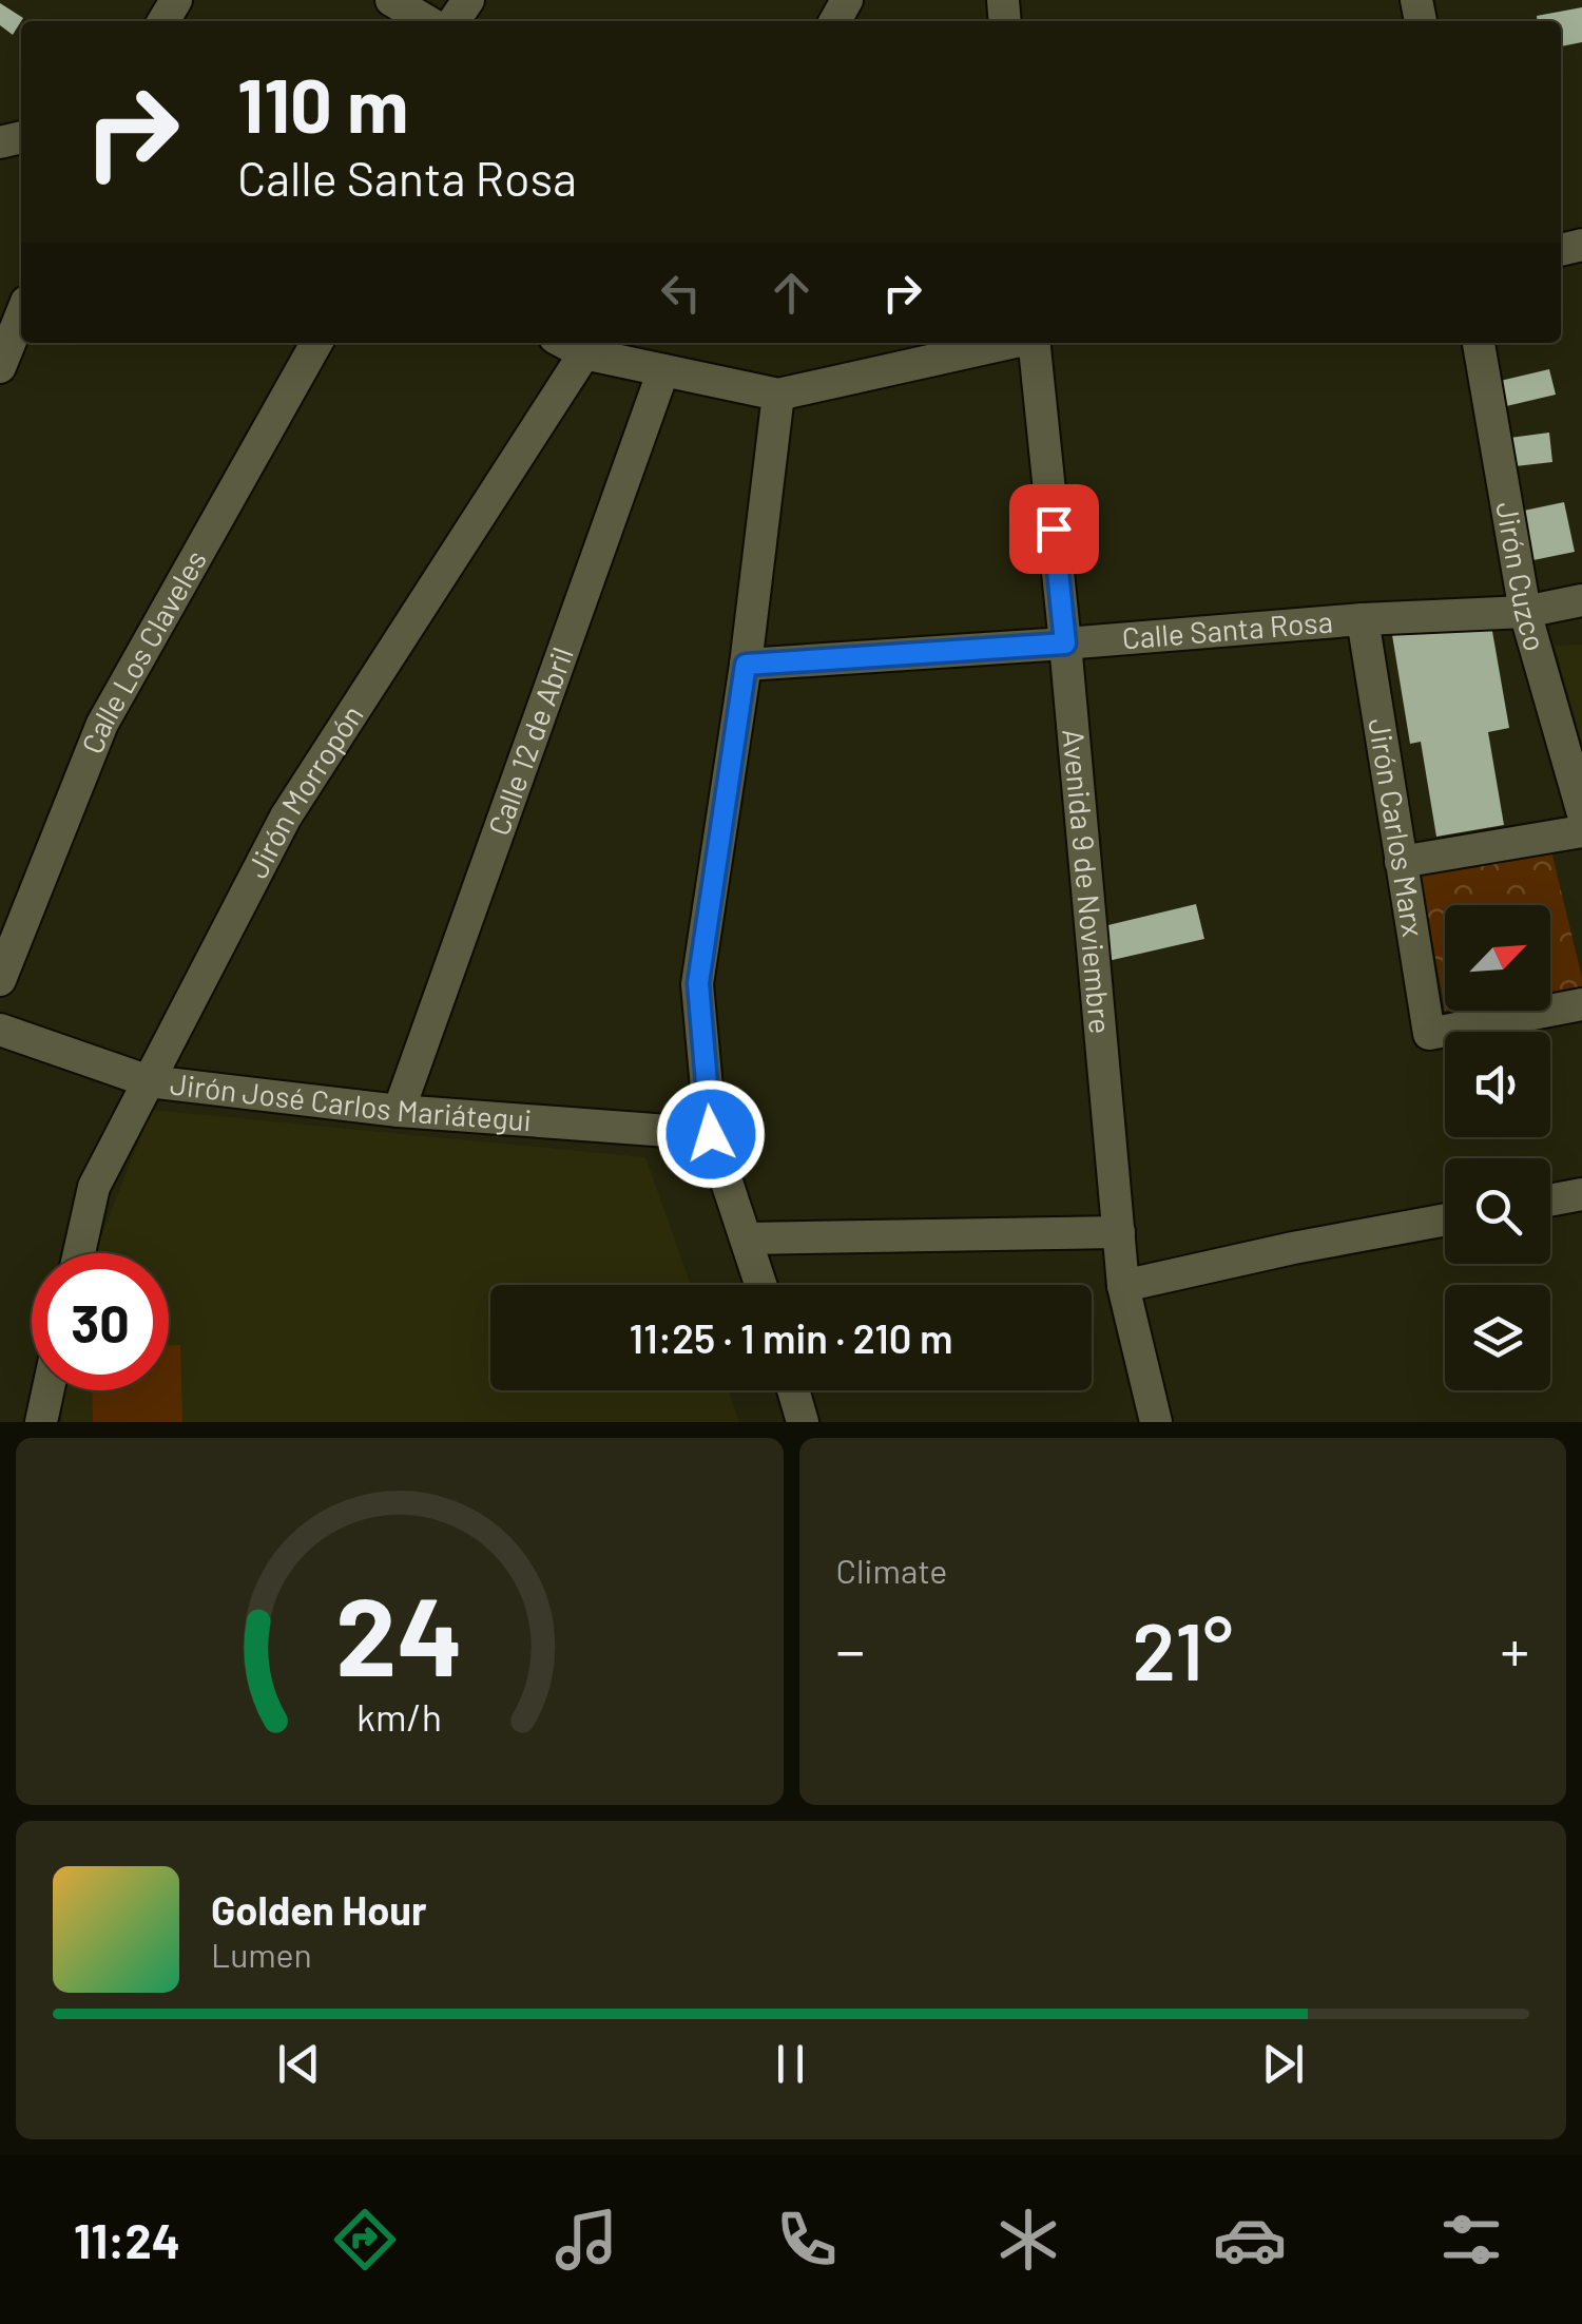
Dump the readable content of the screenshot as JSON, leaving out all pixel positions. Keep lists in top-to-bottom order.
{
  "streets": {
    "street": [
      "Jirón Cuzco",
      "Calle Santa Rosa",
      "Calle Los Claveles",
      "Calle 12 de Abril",
      "Jirón Morropón",
      "Jirón Carlos Marx",
      "Avenida 9 de Noviembre",
      "Jirón José Carlos Mariátegui"
    ]
  },
  "crossings": [
    ["Jirón Cuzco", "Calle Santa Rosa"],
    ["Calle Santa Rosa", "Jirón Carlos Marx"],
    ["Calle Santa Rosa", "Avenida 9 de Noviembre"],
    ["Calle 12 de Abril", "Jirón José Carlos Mariátegui"],
    ["Jirón Morropón", "Jirón José Carlos Mariátegui"]
  ],
  "north": "top right",
  "page": {
    "turn": ["110 m", "Calle Santa Rosa"],
    "limit": "30",
    "trip": "11:25 · 1 min · 210 m",
    "tile": "Climate",
    "heat": ["−", "21°", "+"],
    "song": ["Golden Hour", "Lumen"],
    "tabs": "11:24",
    "gauge": ["24", "km/h"]
  }
}
